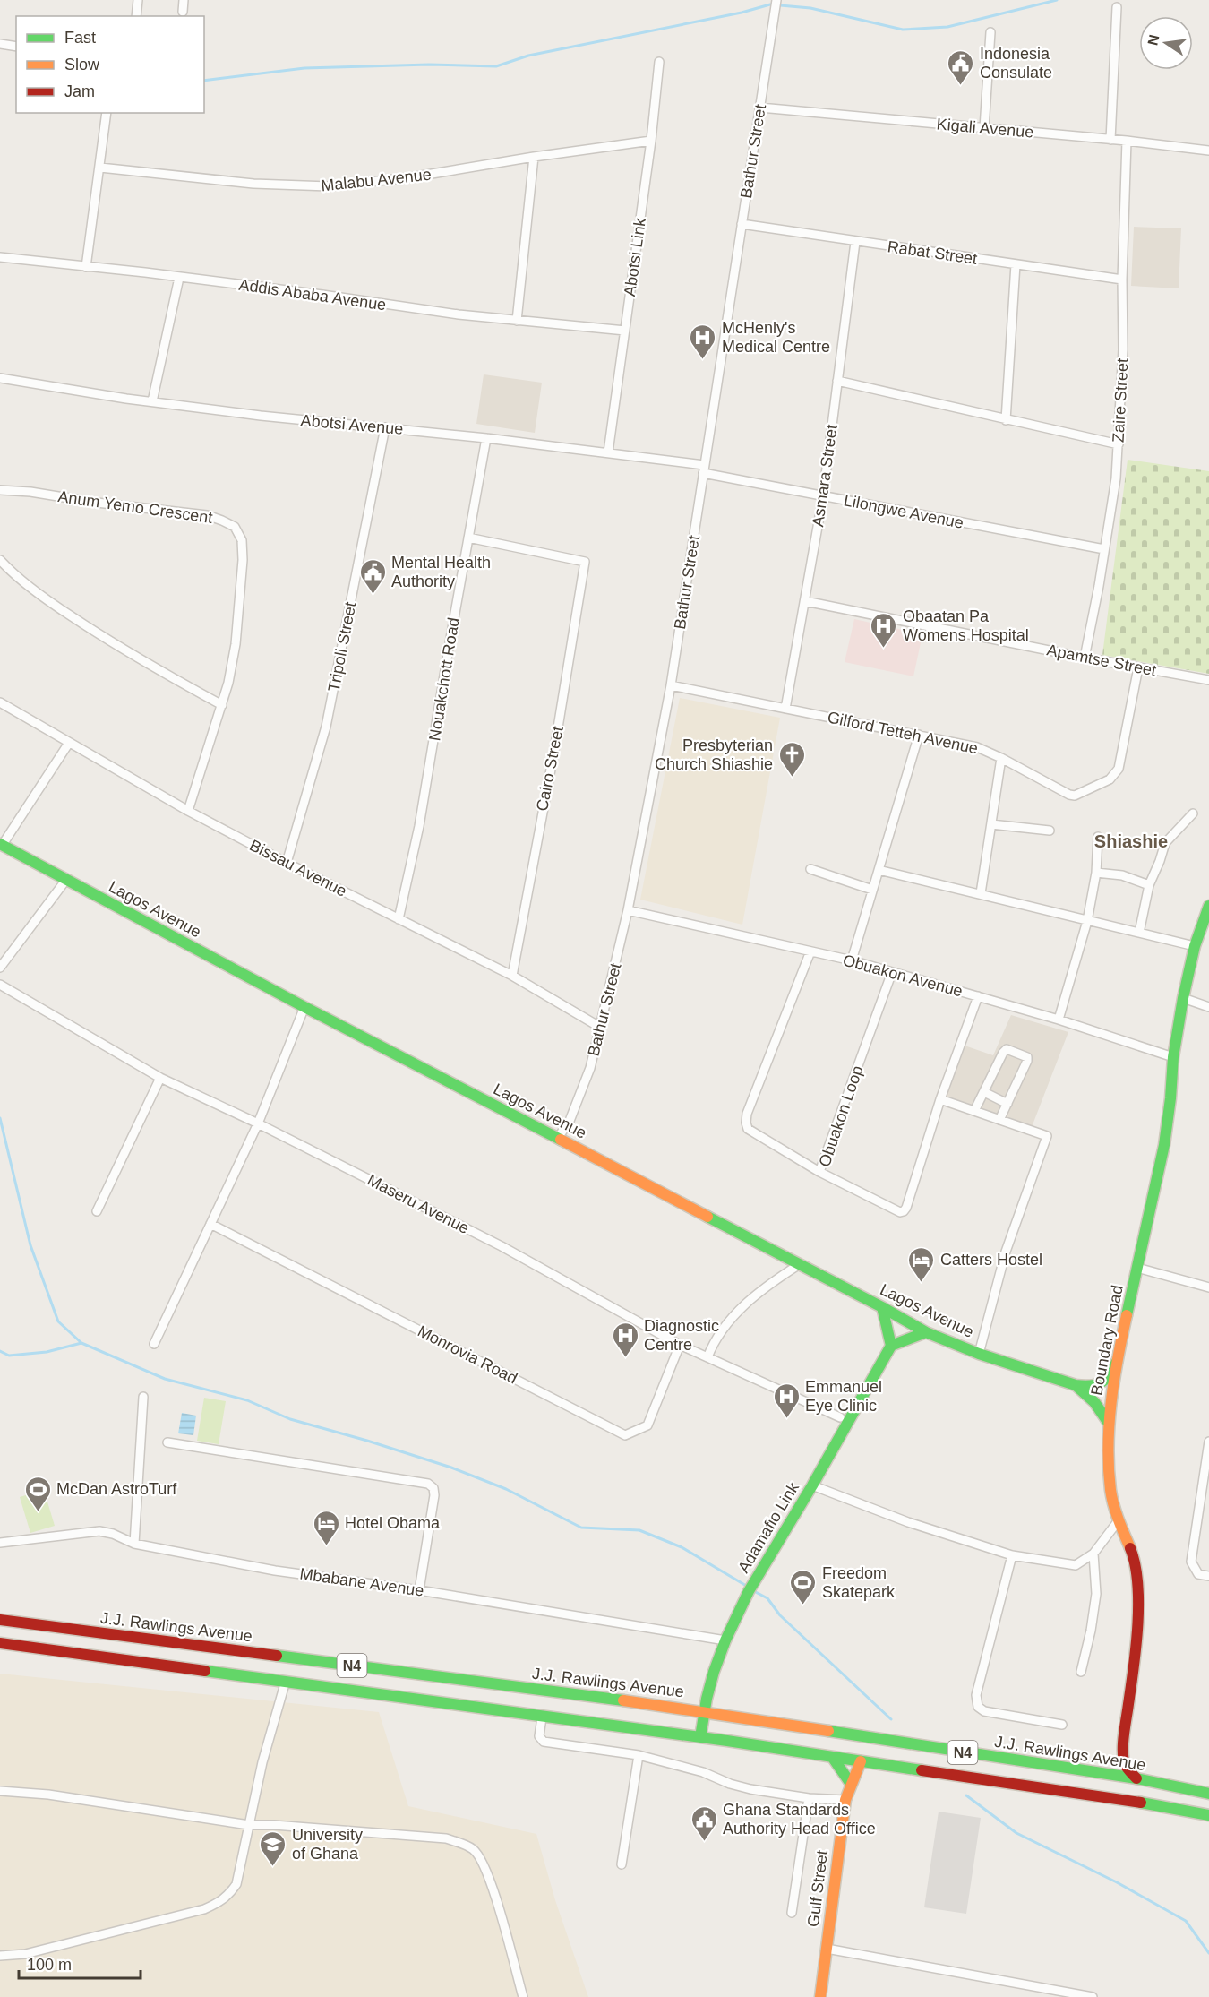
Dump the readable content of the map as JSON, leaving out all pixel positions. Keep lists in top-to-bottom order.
{
  "streets": {
    "main road": [
      "Lagos Avenue",
      "Boundary Road",
      "Adamafio Link",
      "J.J. Rawlings Avenue",
      "N4",
      "Gulf Street"
    ],
    "street": [
      "Kigali Avenue",
      "Bathur Street",
      "Malabu Avenue",
      "Rabat Street",
      "Abotsi Link",
      "Addis Ababa Avenue",
      "Zaire Street",
      "Abotsi Avenue",
      "Asmara Street",
      "Anum Yemo Crescent",
      "Lilongwe Avenue",
      "Tripoli Street",
      "Apamtse Street",
      "Nouakchott Road",
      "Gilford Tetteh Avenue",
      "Cairo Street",
      "Bissau Avenue",
      "Obuakon Avenue",
      "Obuakon Loop",
      "Maseru Avenue",
      "Monrovia Road",
      "Mbabane Avenue"
    ]
  },
  "crossings": [
    ["Kigali Avenue", "Bathur Street"],
    ["Kigali Avenue", "Zaire Street"],
    ["Bathur Street", "Rabat Street"],
    ["Bathur Street", "Abotsi Avenue"],
    ["Bathur Street", "Lilongwe Avenue"],
    ["Bathur Street", "Gilford Tetteh Avenue"],
    ["Bathur Street", "Bissau Avenue"],
    ["Bathur Street", "Lagos Avenue"],
    ["Bathur Street", "Obuakon Avenue"],
    ["Malabu Avenue", "Abotsi Link"],
    ["Rabat Street", "Zaire Street"],
    ["Rabat Street", "Asmara Street"],
    ["Abotsi Link", "Addis Ababa Avenue"],
    ["Abotsi Link", "Abotsi Avenue"],
    ["Zaire Street", "Lilongwe Avenue"],
    ["Zaire Street", "Apamtse Street"],
    ["Abotsi Avenue", "Lilongwe Avenue"],
    ["Abotsi Avenue", "Tripoli Street"],
    ["Abotsi Avenue", "Nouakchott Road"],
    ["Asmara Street", "Lilongwe Avenue"],
    ["Asmara Street", "Apamtse Street"],
    ["Asmara Street", "Gilford Tetteh Avenue"],
    ["Anum Yemo Crescent", "Bissau Avenue"],
    ["Tripoli Street", "Bissau Avenue"],
    ["Apamtse Street", "Gilford Tetteh Avenue"],
    ["Nouakchott Road", "Cairo Street"],
    ["Nouakchott Road", "Bissau Avenue"],
    ["Cairo Street", "Bissau Avenue"],
    ["Lagos Avenue", "Boundary Road"],
    ["Obuakon Avenue", "Obuakon Loop"],
    ["Obuakon Avenue", "Boundary Road"],
    ["Maseru Avenue", "Monrovia Road"],
    ["Boundary Road", "J.J. Rawlings Avenue"],
    ["Adamafio Link", "Mbabane Avenue"],
    ["Adamafio Link", "J.J. Rawlings Avenue"],
    ["Adamafio Link", "N4"],
    ["N4", "Gulf Street"]
  ],
  "districts": ["Shiashie"],
  "places": {
    "public building": ["Indonesia Consulate", "Mental Health Authority", "Ghana Standards Authority Head Office"],
    "hospital": [
      "McHenly's Medical Centre",
      "Obaatan Pa Womens Hospital",
      "Diagnostic Centre",
      "Emmanuel Eye Clinic"
    ],
    "church": ["Presbyterian Church Shiashie"],
    "hotel": ["Catters Hostel", "Hotel Obama"],
    "sports": ["McDan AstroTurf", "Freedom Skatepark"],
    "school or university": ["University of Ghana"]
  },
  "legend": ["Fast", "Slow", "Jam"],
  "scale_bar": "100 m",
  "north": "left"
}
